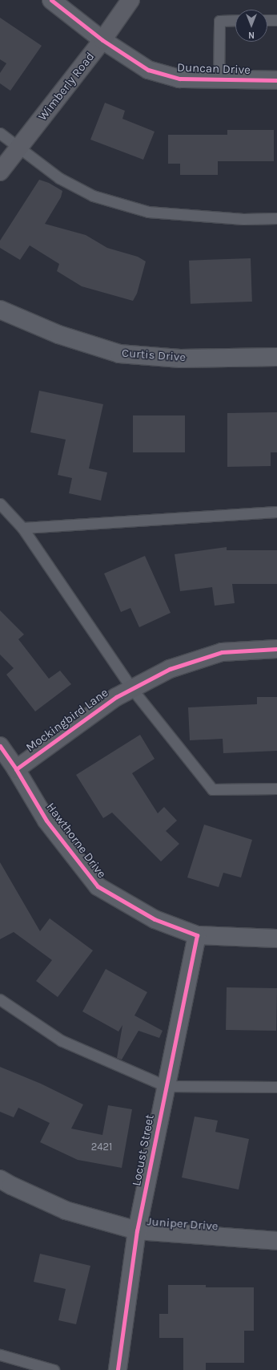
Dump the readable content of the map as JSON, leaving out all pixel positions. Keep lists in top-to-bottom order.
{
  "streets": {
    "main road": ["Wimberly Road", "Mockingbird Lane", "Hawthorne Drive"],
    "street": [
      "Duncan Drive",
      "Curtis Drive",
      "Locust Street",
      "Juniper Drive"
    ]
  },
  "crossings": [
    ["Duncan Drive", "Wimberly Road"],
    ["Mockingbird Lane", "Hawthorne Drive"],
    ["Hawthorne Drive", "Locust Street"],
    ["Locust Street", "Juniper Drive"]
  ],
  "house_numbers": ["2421"],
  "north": "bottom"
}
